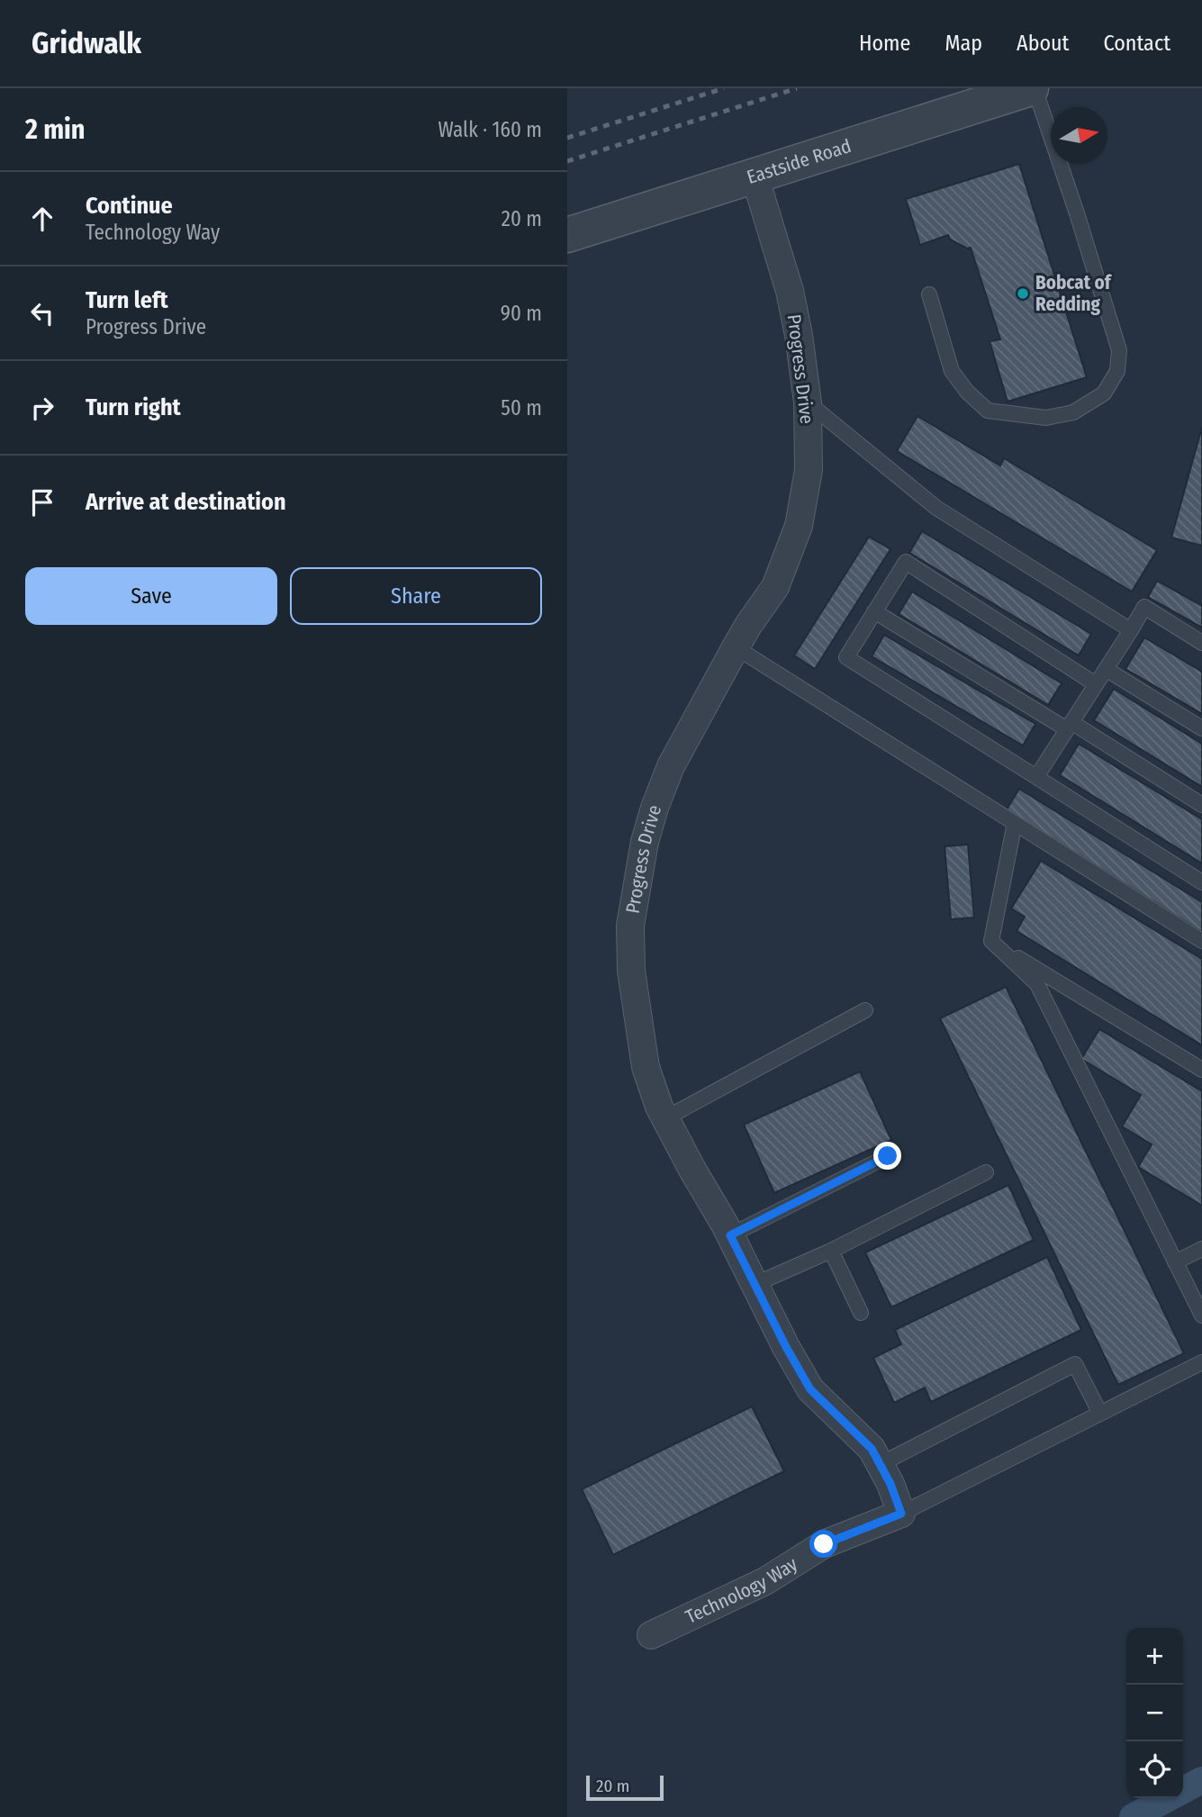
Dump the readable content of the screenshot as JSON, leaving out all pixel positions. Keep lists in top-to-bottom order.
{
  "streets": {
    "street": ["Eastside Road", "Progress Drive", "Technology Way"]
  },
  "crossings": [
    ["Eastside Road", "Progress Drive"],
    ["Progress Drive", "Technology Way"]
  ],
  "places": ["Bobcat of Redding"],
  "scale_bar": "20 m",
  "north": "right",
  "page": {
    "header": "Gridwalk",
    "nav": [
      "Home",
      "Map",
      "About",
      "Contact"
    ],
    "heading": ["2 min", "Walk · 160 m"],
    "list": [
      ["Continue", "Technology Way", "20 m"],
      ["Turn left", "Progress Drive", "90 m"],
      ["Turn right", "50 m"],
      "Arrive at destination"
    ],
    "buttons": ["Save", "Share"],
    "map_buttons": ["+", "−"],
    "scale": "20 m"
  }
}
